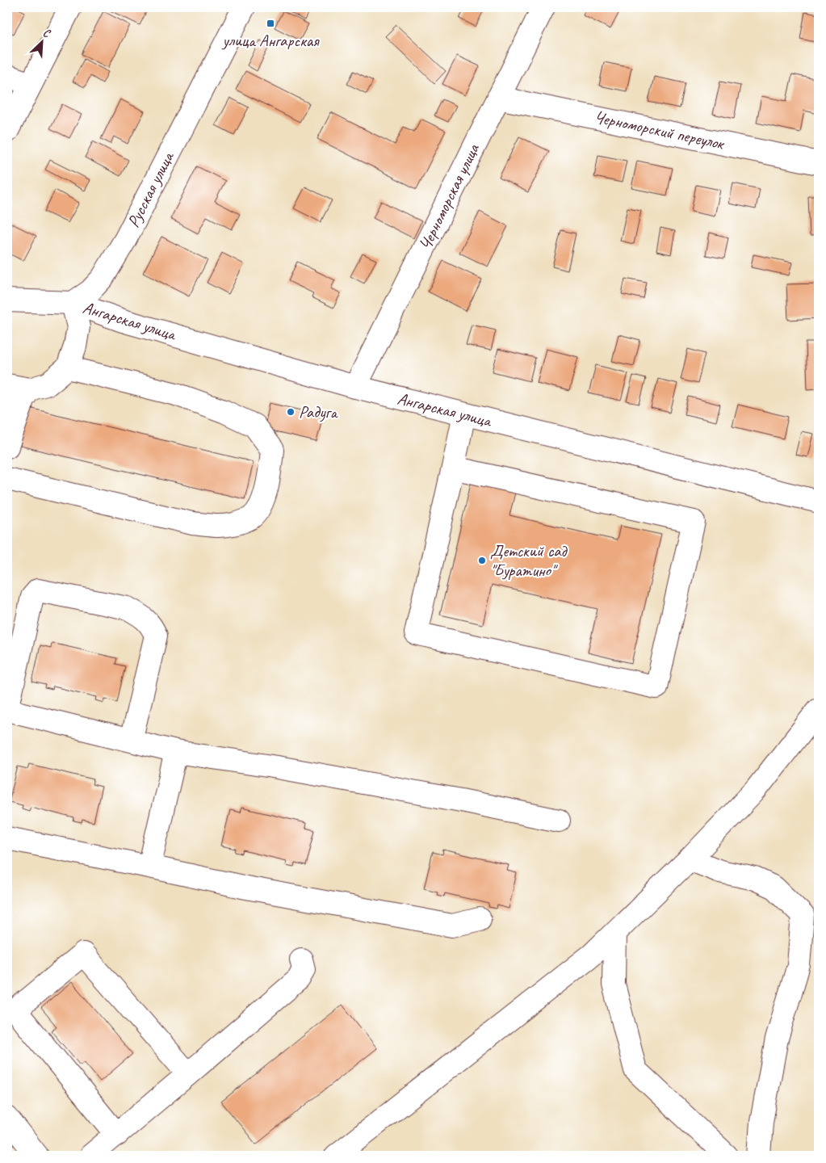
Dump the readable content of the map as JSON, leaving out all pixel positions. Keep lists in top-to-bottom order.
{
  "streets": {
    "main road": [
      "Черноморский переулок",
      "Русская улица",
      "Черноморская улица",
      "Ангарская улица"
    ]
  },
  "crossings": [
    ["Черноморский переулок", "Черноморская улица"],
    ["Русская улица", "Ангарская улица"],
    ["Черноморская улица", "Ангарская улица"]
  ],
  "places": {
    "transit": ["улица Ангарская"],
    "other": ["Радуга", "Детский сад \"Буратино\""]
  },
  "north": "top right"
}
